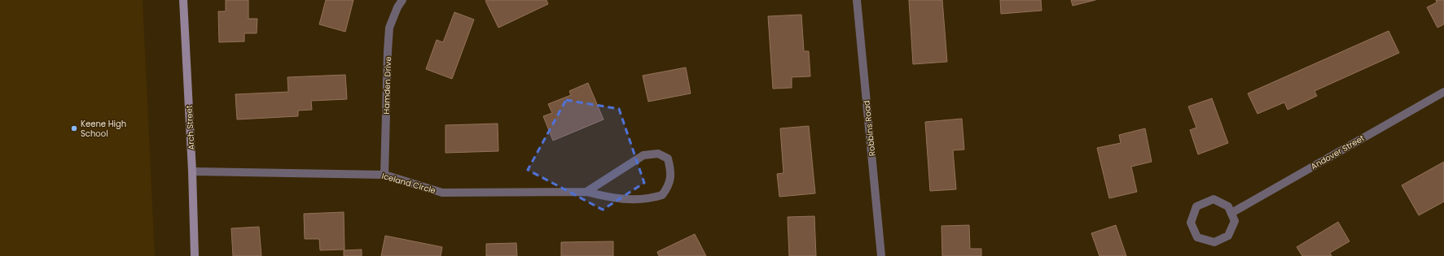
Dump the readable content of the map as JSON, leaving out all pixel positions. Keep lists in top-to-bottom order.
{
  "streets": {
    "street": [
      "Hamden Drive",
      "Arch Street",
      "Robbins Road",
      "Andover Street",
      "Iceland Circle"
    ]
  },
  "crossings": [
    ["Hamden Drive", "Iceland Circle"],
    ["Arch Street", "Iceland Circle"]
  ],
  "places": ["Keene High School"]
}
